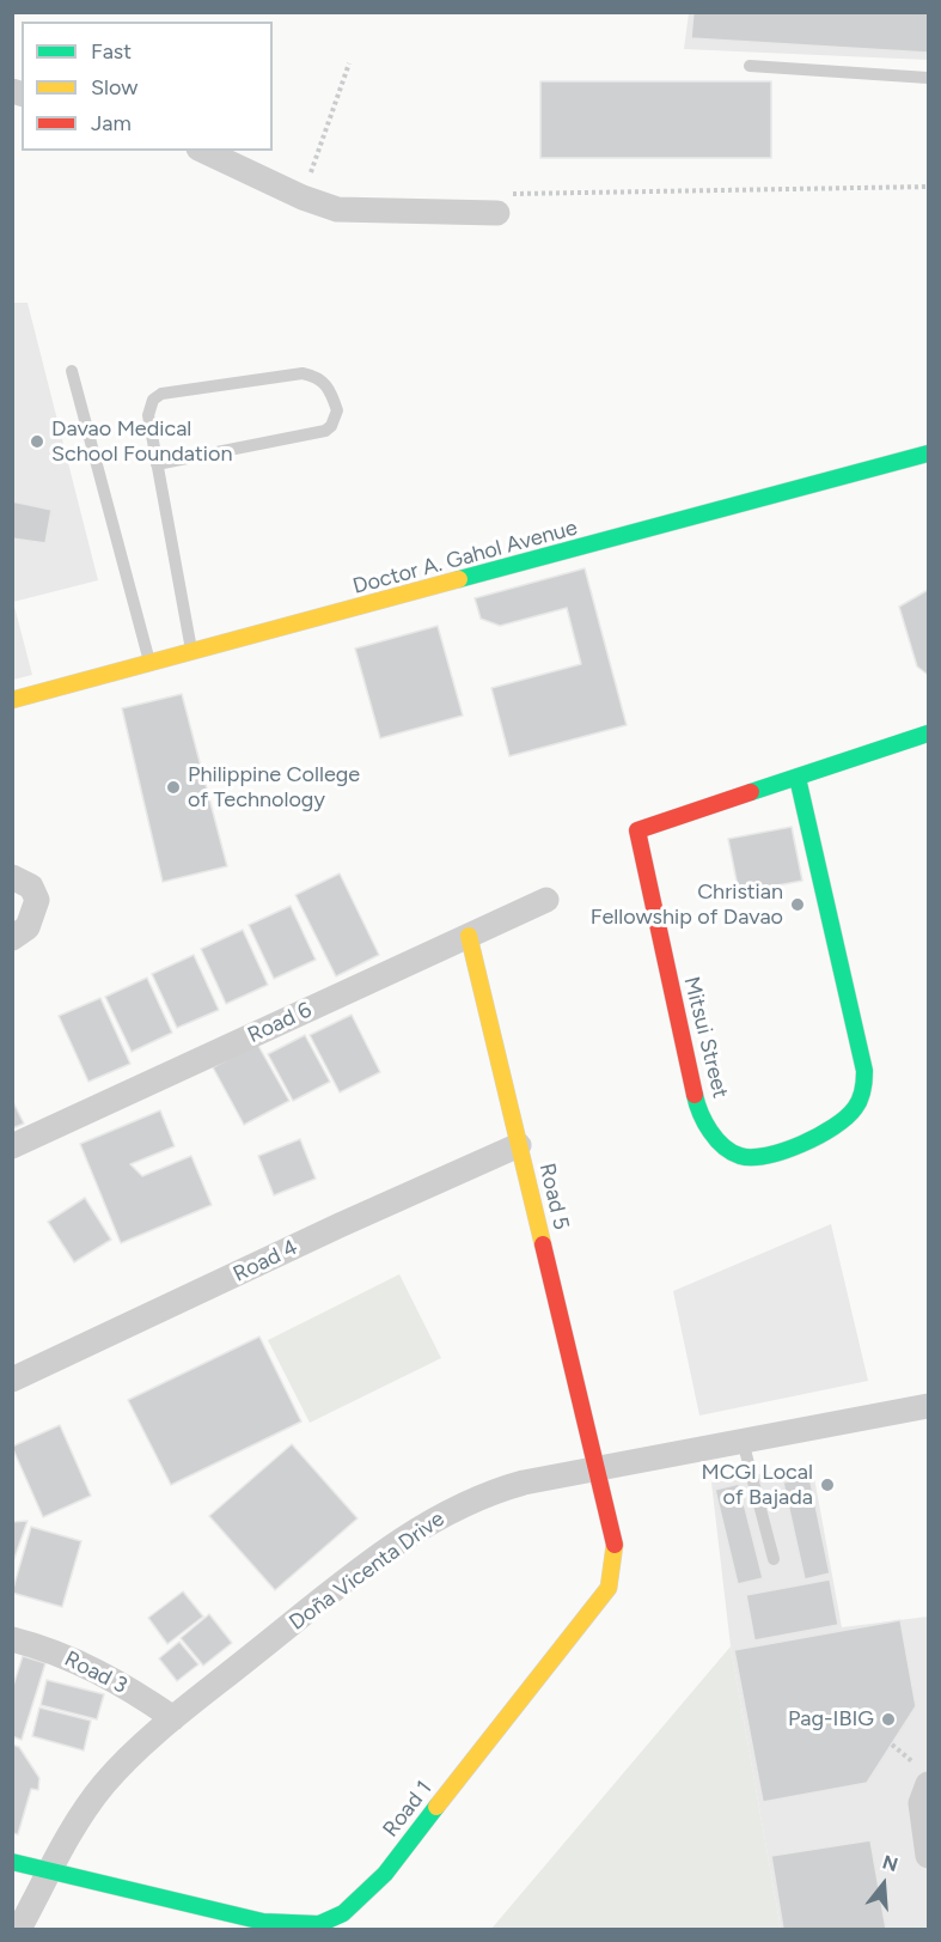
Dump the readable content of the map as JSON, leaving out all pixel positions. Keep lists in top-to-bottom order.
{
  "streets": {
    "street": [
      "Doctor A. Gahol Avenue",
      "Road 6",
      "Mitsui Street",
      "Road 5",
      "Road 4",
      "Doña Vicenta Drive",
      "Road 3",
      "Road 1"
    ]
  },
  "crossings": [
    ["Road 6", "Road 5"],
    ["Road 5", "Road 4"],
    ["Road 5", "Doña Vicenta Drive"],
    ["Road 5", "Road 1"],
    ["Doña Vicenta Drive", "Road 3"],
    ["Doña Vicenta Drive", "Road 1"]
  ],
  "places": [
    "Davao Medical School Foundation",
    "Philippine College of Technology",
    "Christian Fellowship of Davao",
    "MCGI Local of Bajada",
    "Pag-IBIG"
  ],
  "legend": ["Fast", "Slow", "Jam"],
  "north": "top"
}
